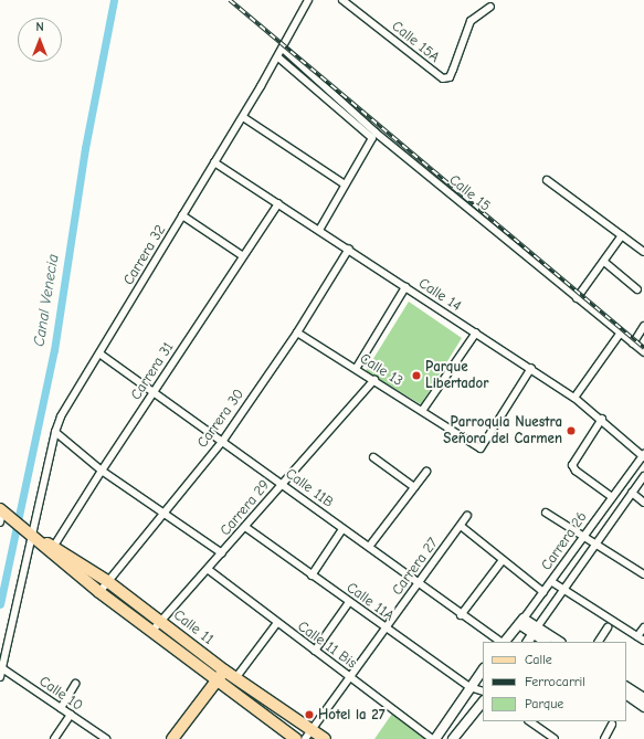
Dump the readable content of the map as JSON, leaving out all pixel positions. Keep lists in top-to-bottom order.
{
  "streets": {
    "main road": ["Calle 11"],
    "street": [
      "Calle 15A",
      "Calle 15",
      "Carrera 32",
      "Calle 14",
      "Calle 13",
      "Carrera 31",
      "Carrera 30",
      "Calle 11B",
      "Carrera 29",
      "Carrera 26",
      "Carrera 27",
      "Calle 11A",
      "Calle 11 Bis",
      "Calle 10"
    ]
  },
  "crossings": [
    ["Calle 15", "Carrera 32"],
    ["Carrera 32", "Calle 14"],
    ["Carrera 32", "Calle 11B"],
    ["Carrera 32", "Calle 11"],
    ["Calle 14", "Calle 13"],
    ["Calle 14", "Carrera 31"],
    ["Calle 14", "Carrera 30"],
    ["Calle 14", "Carrera 26"],
    ["Calle 13", "Carrera 30"],
    ["Calle 13", "Carrera 29"],
    ["Carrera 31", "Calle 11B"],
    ["Carrera 31", "Calle 11"],
    ["Carrera 30", "Calle 11B"],
    ["Carrera 30", "Calle 11"],
    ["Calle 11B", "Carrera 29"],
    ["Calle 11B", "Carrera 27"],
    ["Carrera 29", "Calle 11A"],
    ["Carrera 29", "Calle 11"],
    ["Carrera 29", "Calle 11 Bis"],
    ["Carrera 27", "Calle 11A"],
    ["Carrera 27", "Calle 11"],
    ["Carrera 27", "Calle 11 Bis"]
  ],
  "water": ["Canal Venecia"],
  "places": ["Parque Libertador", "Parroquia Nuestra Señora del Carmen", "Hotel la 27"],
  "legend": ["Calle", "Ferrocarril", "Parque"],
  "north": "top"
}
